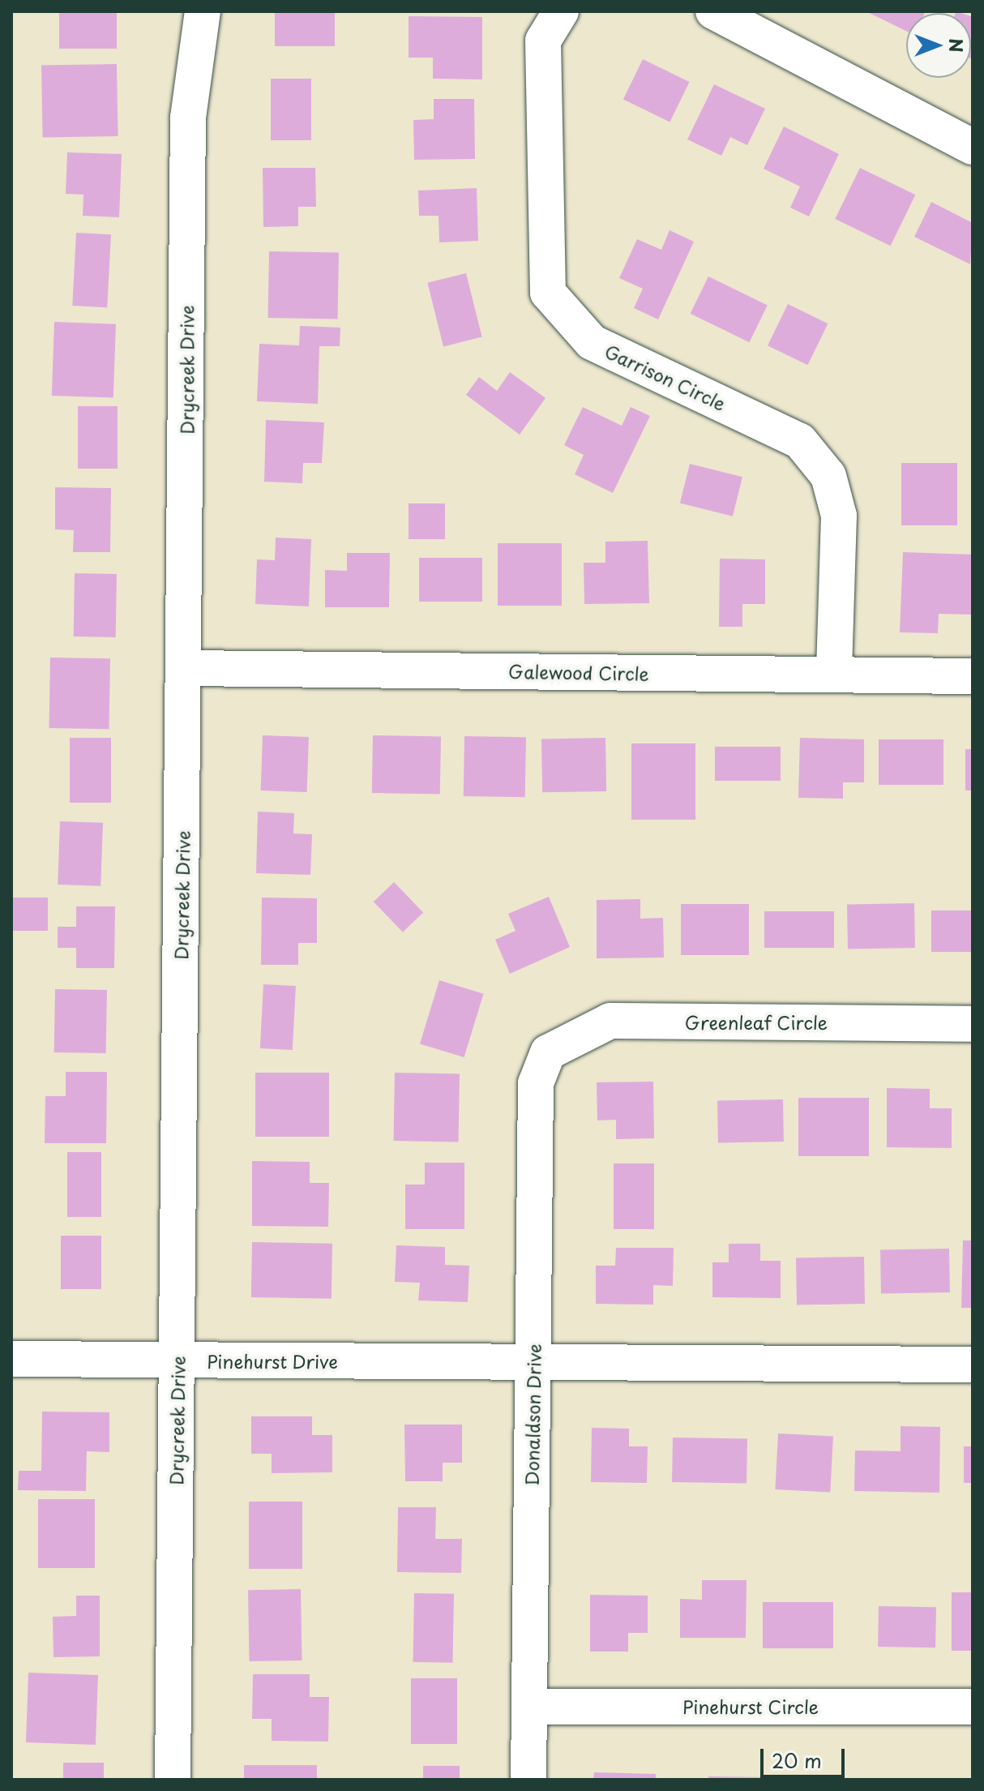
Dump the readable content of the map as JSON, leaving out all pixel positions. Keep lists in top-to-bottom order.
{
  "streets": {
    "street": [
      "Drycreek Drive",
      "Garrison Circle",
      "Galewood Circle",
      "Greenleaf Circle",
      "Pinehurst Drive",
      "Donaldson Drive",
      "Pinehurst Circle"
    ]
  },
  "crossings": [
    ["Drycreek Drive", "Galewood Circle"],
    ["Drycreek Drive", "Pinehurst Drive"],
    ["Garrison Circle", "Galewood Circle"],
    ["Greenleaf Circle", "Donaldson Drive"],
    ["Pinehurst Drive", "Donaldson Drive"],
    ["Donaldson Drive", "Pinehurst Circle"]
  ],
  "scale_bar": "20 m",
  "north": "right"
}
